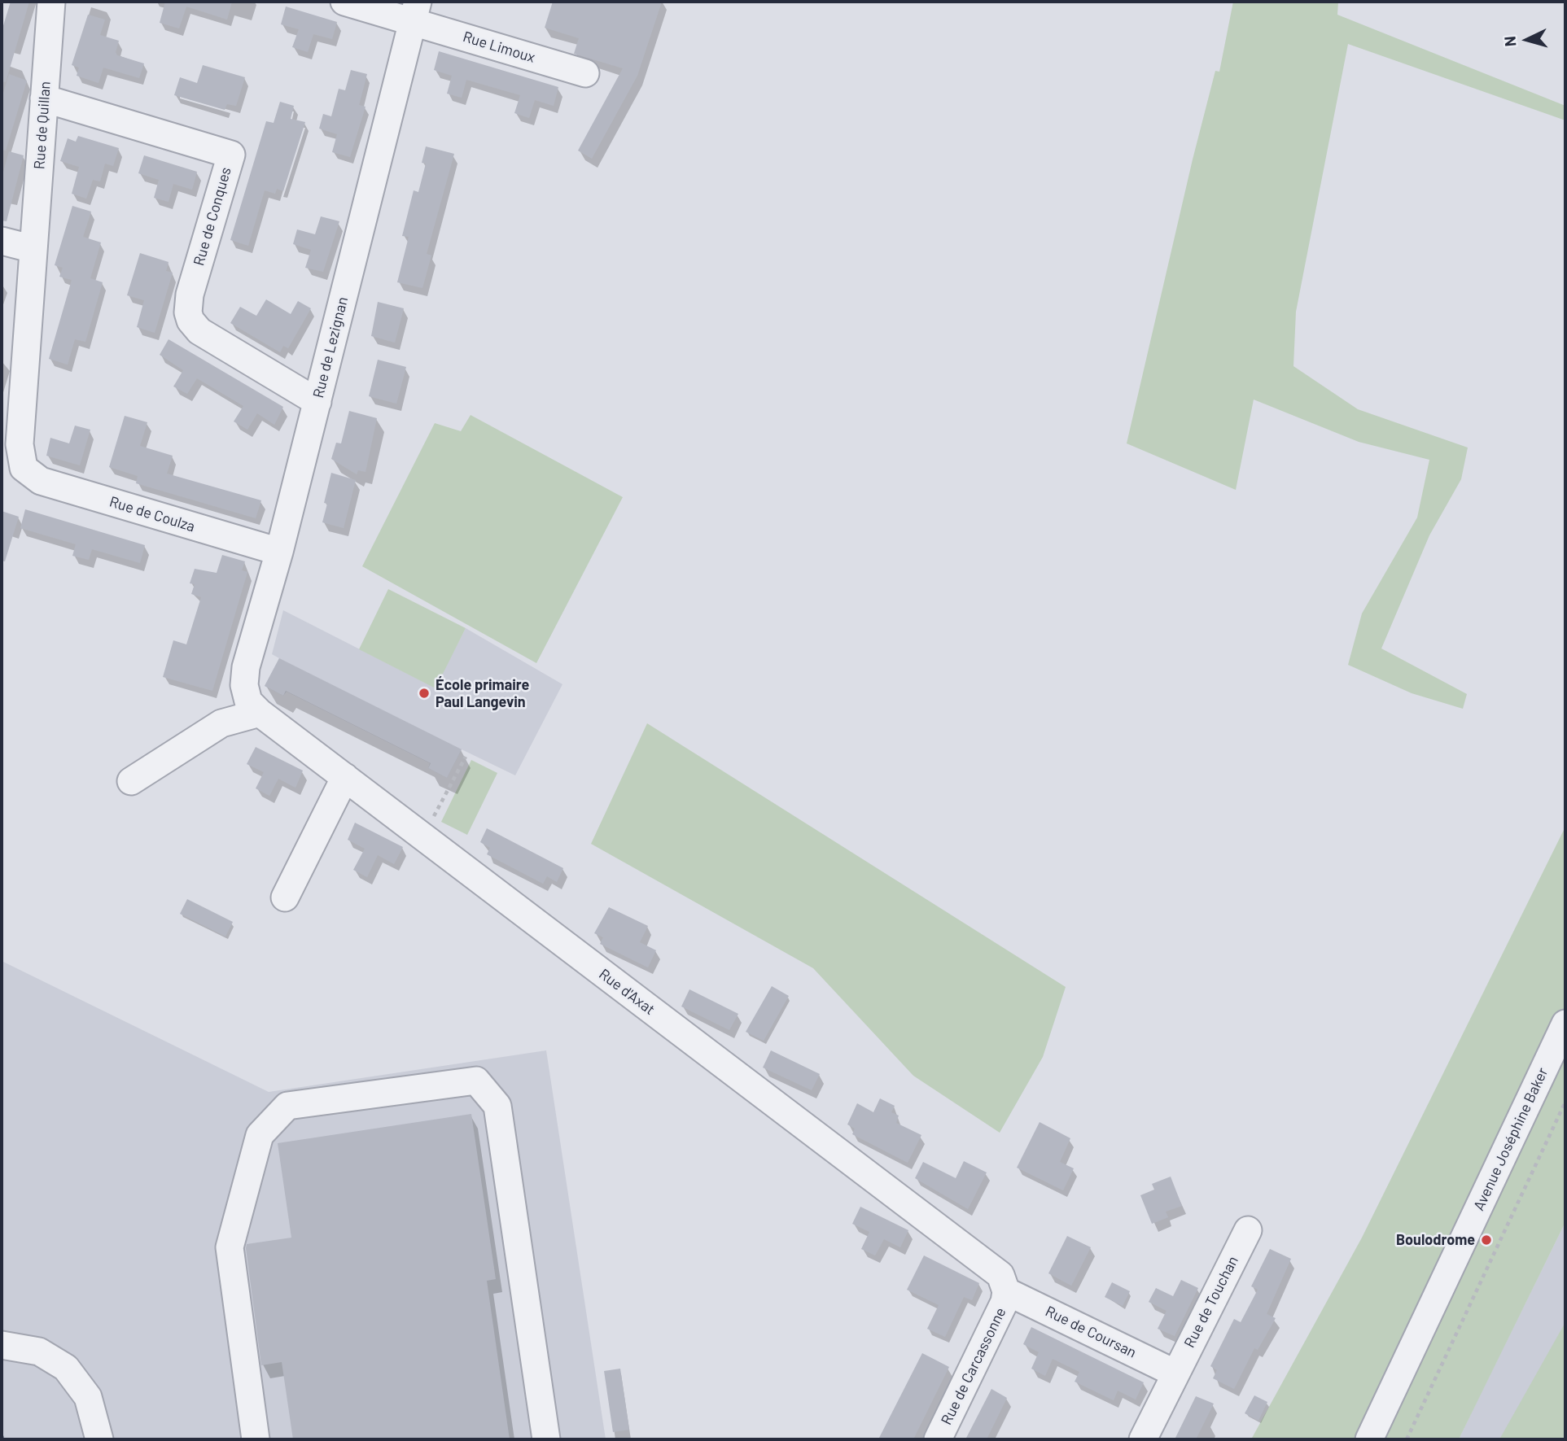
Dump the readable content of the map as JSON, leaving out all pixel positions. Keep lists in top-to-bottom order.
{
  "streets": {
    "street": [
      "Rue Limoux",
      "Rue de Quillan",
      "Rue de Conques",
      "Rue de Lezignan",
      "Rue de Coulza",
      "Rue d'Axat",
      "Avenue Joséphine Baker",
      "Rue de Touchan",
      "Rue de Coursan",
      "Rue de Carcassonne"
    ]
  },
  "crossings": [
    ["Rue Limoux", "Rue de Lezignan"],
    ["Rue de Quillan", "Rue de Conques"],
    ["Rue de Quillan", "Rue de Coulza"],
    ["Rue de Conques", "Rue de Lezignan"],
    ["Rue de Lezignan", "Rue de Coulza"],
    ["Rue de Lezignan", "Rue d'Axat"],
    ["Rue d'Axat", "Rue de Coursan"],
    ["Rue d'Axat", "Rue de Carcassonne"],
    ["Rue de Touchan", "Rue de Coursan"],
    ["Rue de Coursan", "Rue de Carcassonne"]
  ],
  "places": ["École primaire Paul Langevin", "Boulodrome"],
  "north": "left"
}
